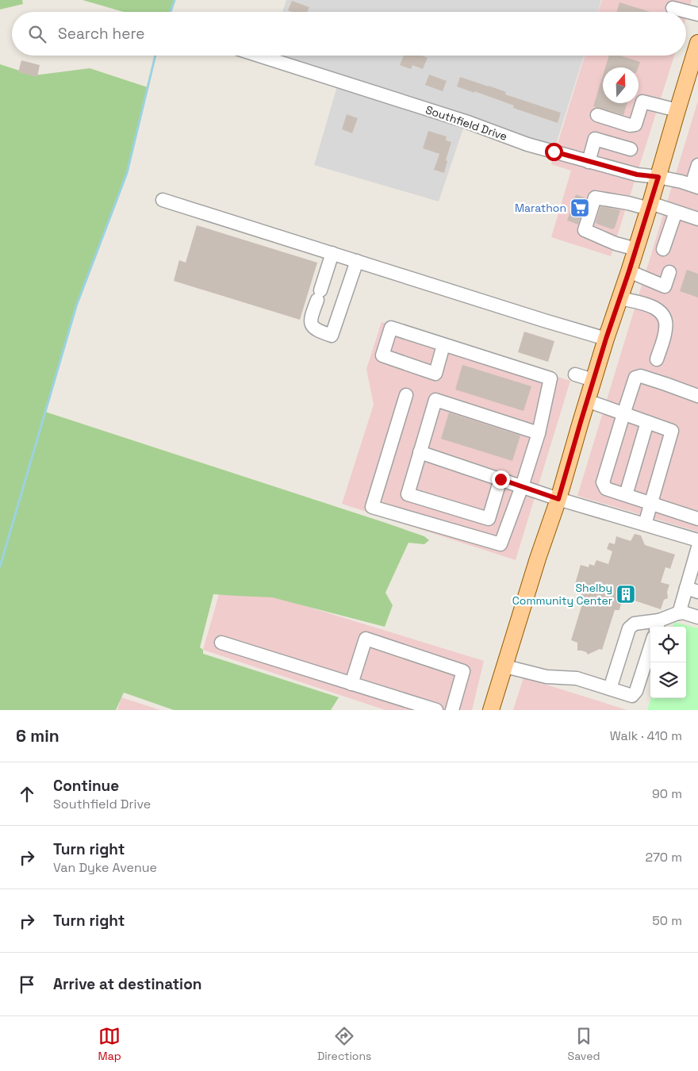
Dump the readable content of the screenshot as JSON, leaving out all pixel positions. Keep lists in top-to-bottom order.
{
  "streets": {
    "street": ["Southfield Drive"]
  },
  "places": {
    "supermarket": ["Marathon"],
    "building": ["Shelby Community Center"]
  },
  "north": "top",
  "page": {
    "search": "Search here",
    "heading": ["6 min", "Walk · 410 m"],
    "list": [
      ["Continue", "Southfield Drive", "90 m"],
      ["Turn right", "Van Dyke Avenue", "270 m"],
      ["Turn right", "50 m"],
      "Arrive at destination"
    ],
    "nav": ["Map", "Directions", "Saved"]
  }
}
